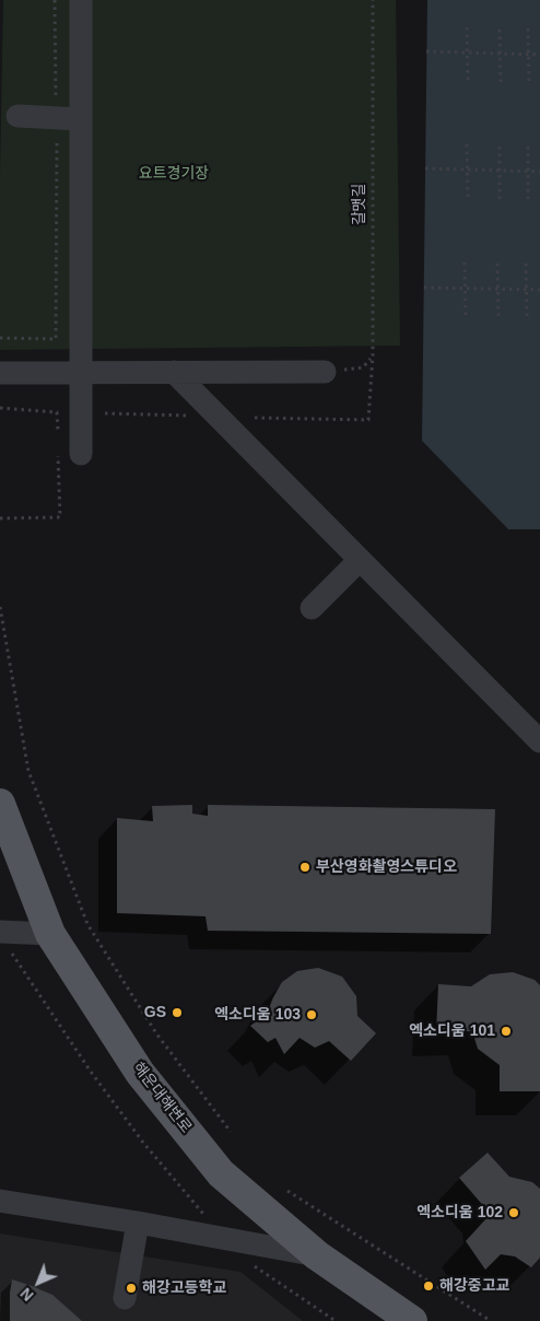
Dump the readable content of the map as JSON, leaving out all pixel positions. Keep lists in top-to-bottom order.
{
  "streets": {
    "main road": ["해운대해변로"],
    "path": ["갈맷길"]
  },
  "parks": ["요트경기장"],
  "places": [
    "부산영화촬영스튜디오",
    "GS",
    "엑소디움 103",
    "엑소디움 101",
    "엑소디움 102",
    "해강중고교",
    "해강고등학교"
  ],
  "north": "bottom left"
}
